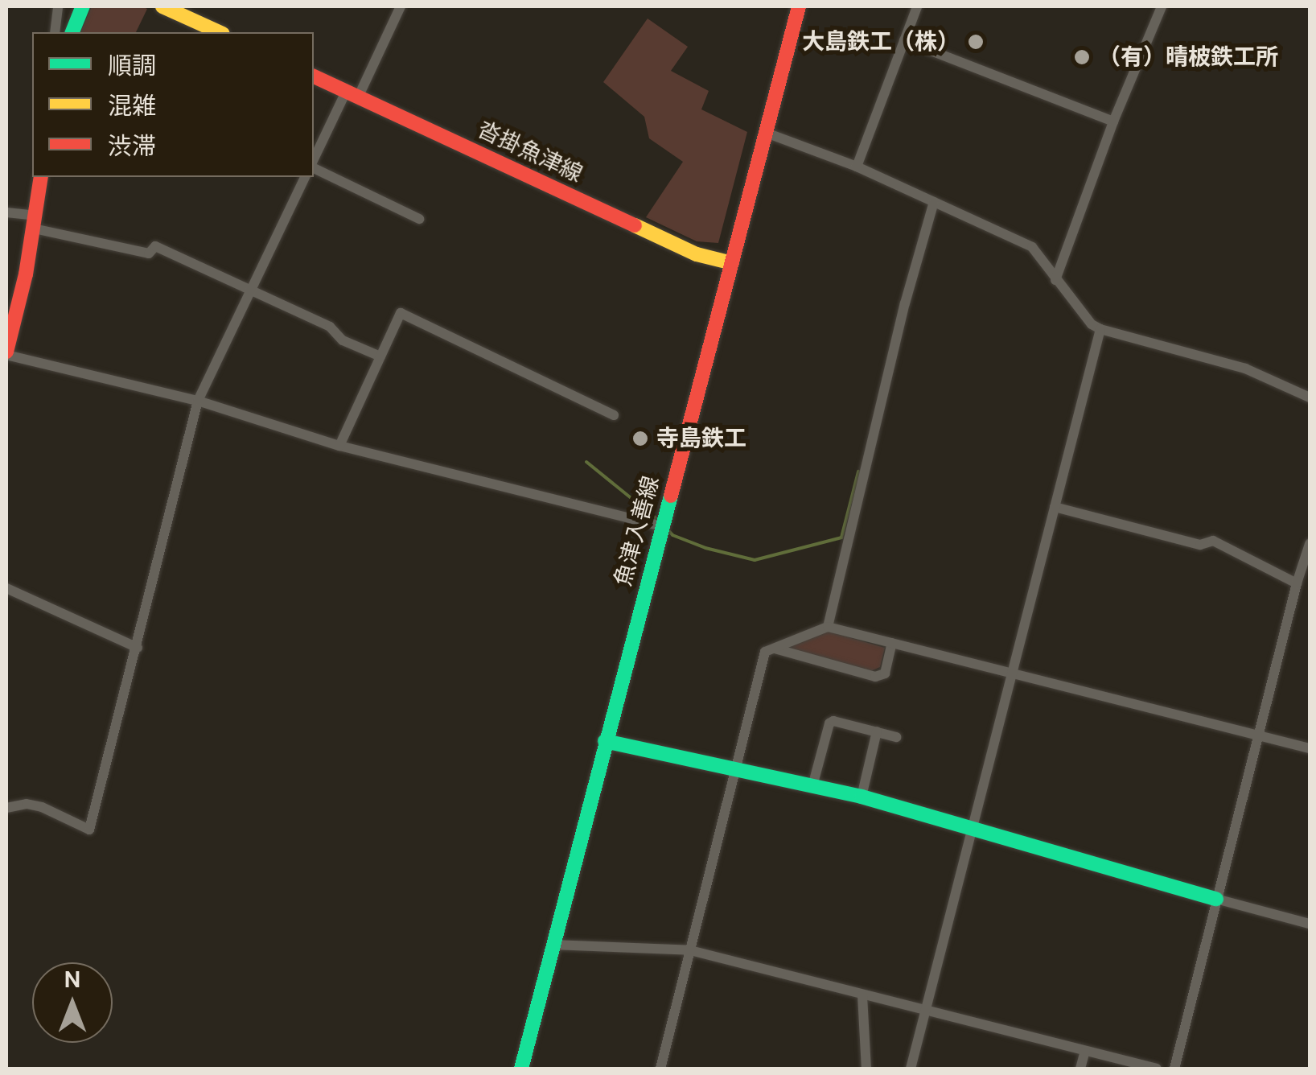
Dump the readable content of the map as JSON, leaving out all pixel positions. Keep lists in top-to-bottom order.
{
  "streets": {
    "main road": ["沓掛魚津線", "魚津入善線"]
  },
  "crossings": [
    ["沓掛魚津線", "魚津入善線"]
  ],
  "places": ["大島鉄工（株）", "（有）晴柀鉄工所", "寺島鉄工"],
  "legend": ["順調", "混雑", "渋滞"],
  "north": "top"
}
